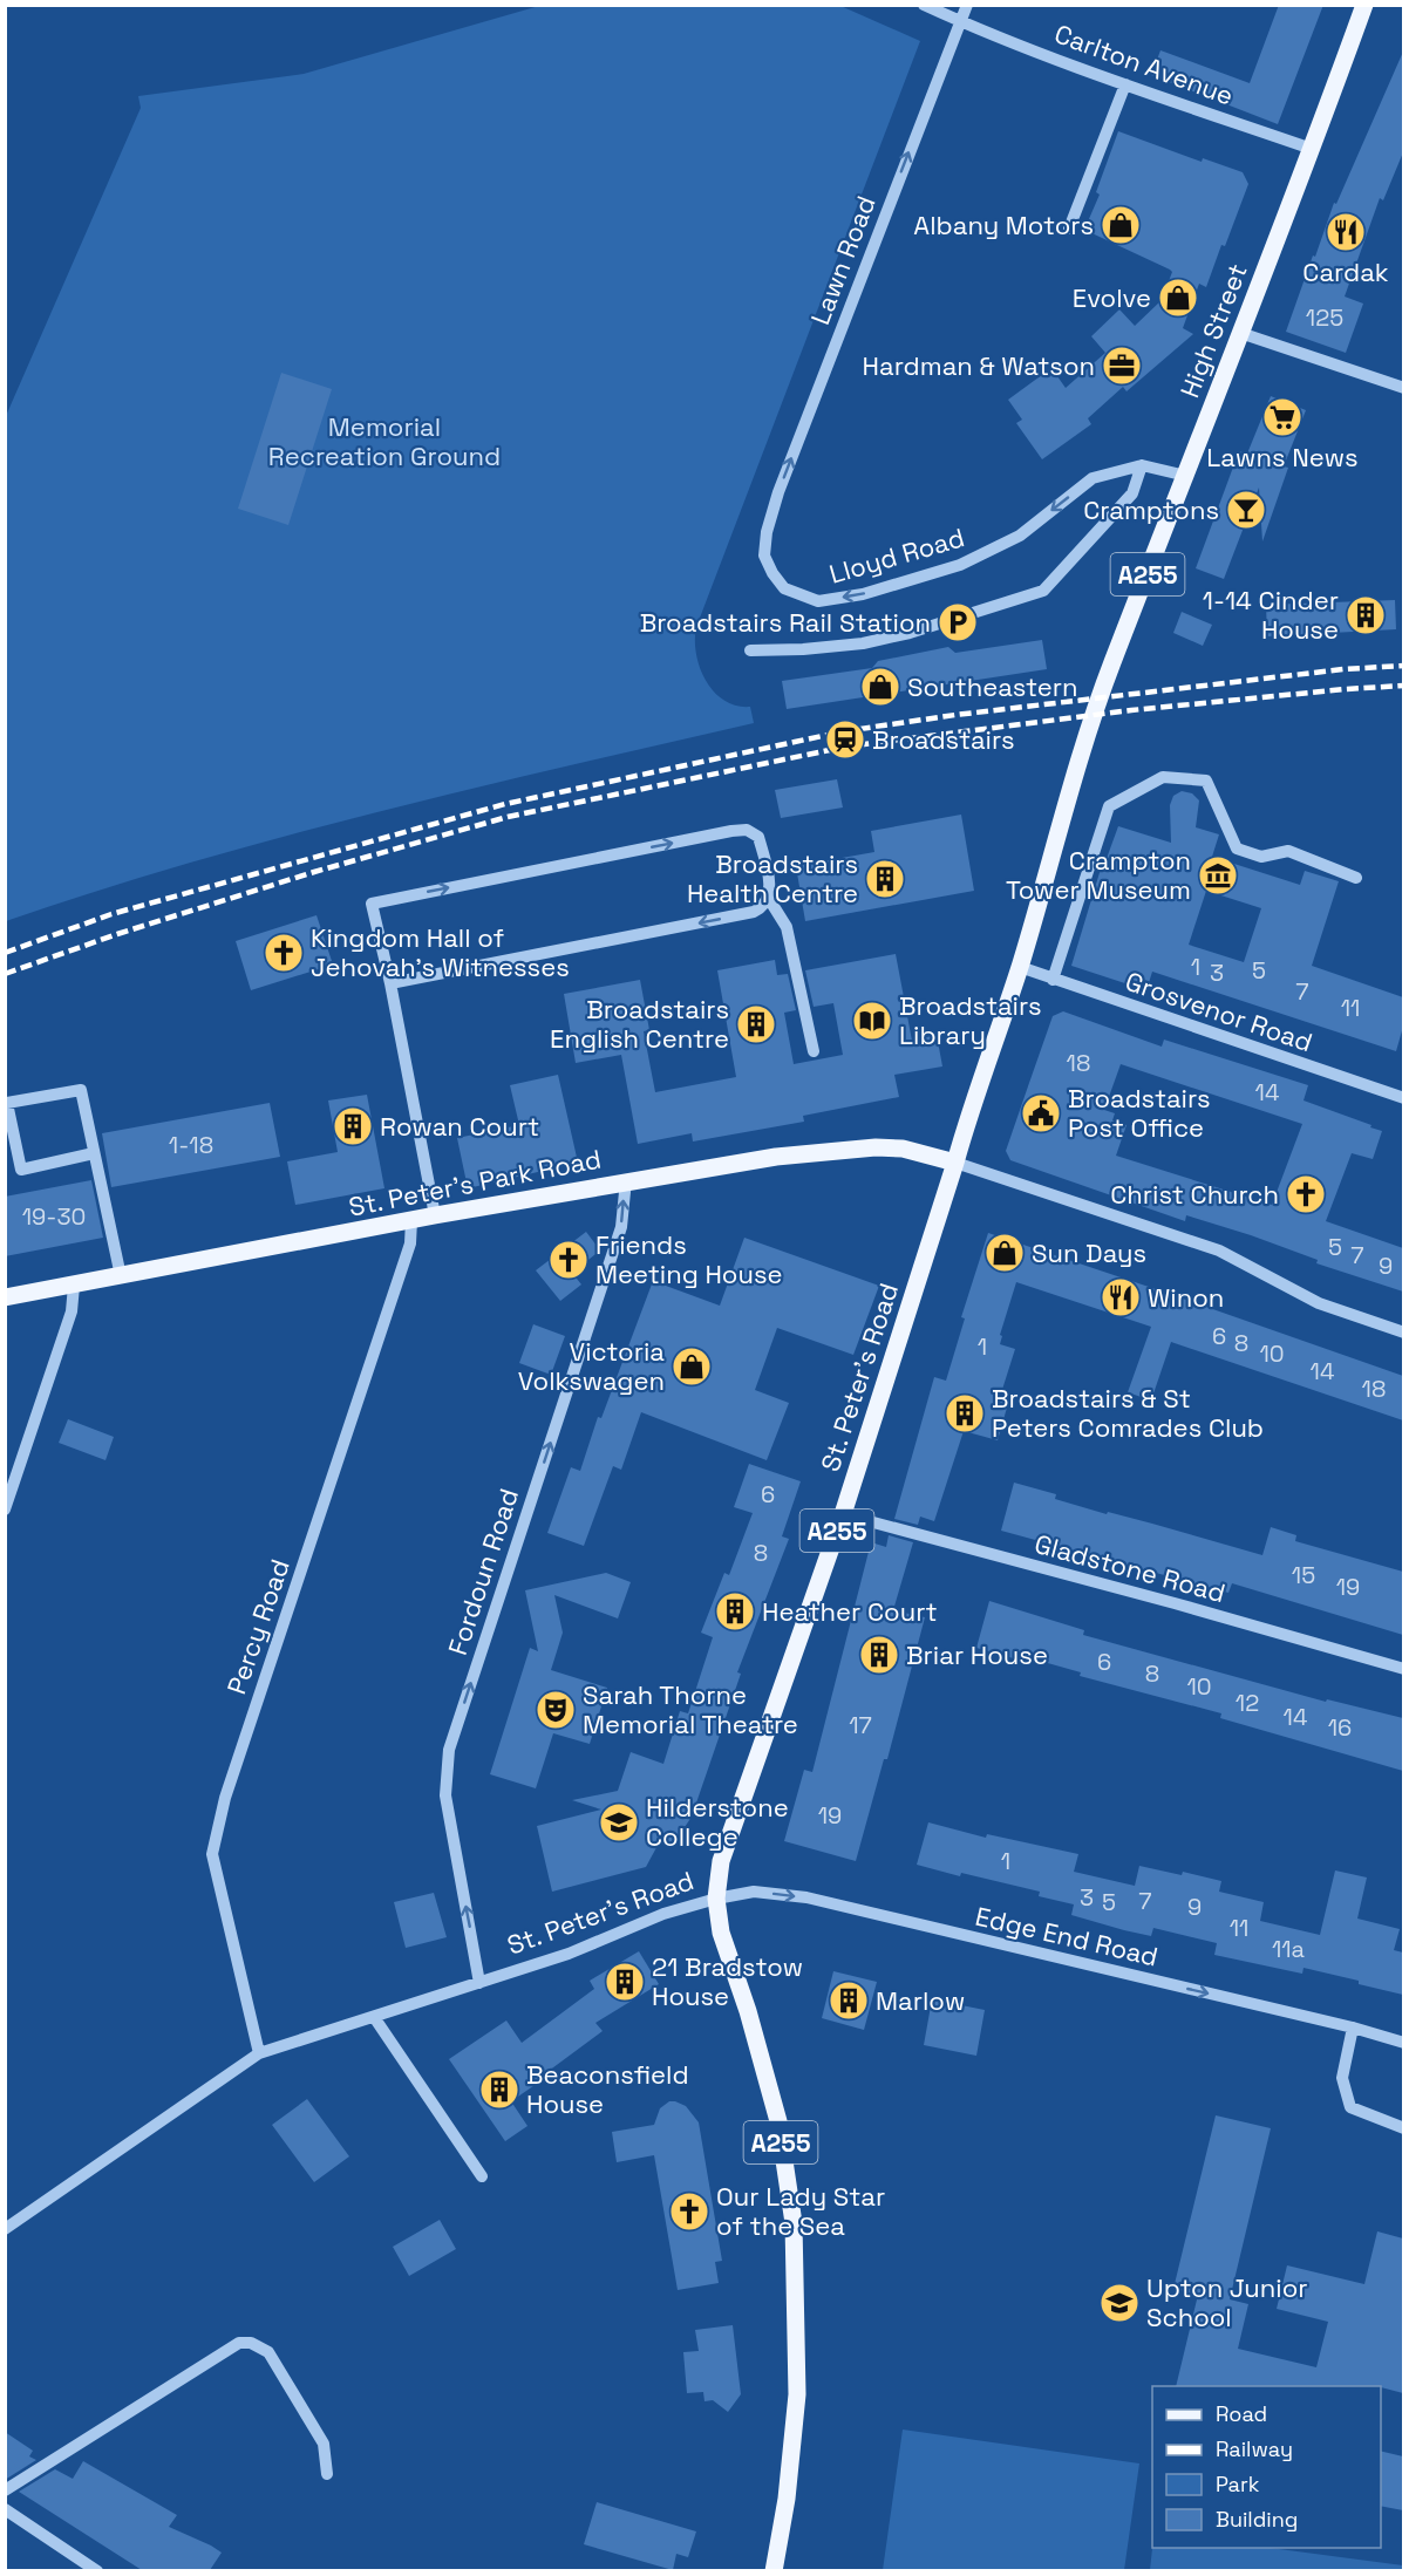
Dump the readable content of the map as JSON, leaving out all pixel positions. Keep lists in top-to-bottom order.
{
  "streets": {
    "main road": [
      "High Street",
      "A255",
      "St. Peter's Park Road",
      "St. Peter's Road"
    ],
    "street": [
      "Carlton Avenue",
      "Lawn Road",
      "Lloyd Road",
      "Grosvenor Road",
      "Gladstone Road",
      "Fordoun Road",
      "Percy Road",
      "Edge End Road"
    ]
  },
  "crossings": [
    ["Carlton Avenue", "Lawn Road"],
    ["Carlton Avenue", "High Street"],
    ["Lawn Road", "Lloyd Road"],
    ["High Street", "Lloyd Road"],
    ["High Street", "A255"],
    ["High Street", "Grosvenor Road"],
    ["A255", "Grosvenor Road"],
    ["A255", "St. Peter's Park Road"],
    ["A255", "St. Peter's Road"],
    ["A255", "Edge End Road"],
    ["St. Peter's Park Road", "St. Peter's Road"],
    ["St. Peter's Park Road", "Fordoun Road"],
    ["St. Peter's Park Road", "Percy Road"],
    ["St. Peter's Road", "Gladstone Road"],
    ["St. Peter's Road", "Fordoun Road"],
    ["St. Peter's Road", "Percy Road"],
    ["St. Peter's Road", "Edge End Road"]
  ],
  "one_way": ["Lawn Road", "Fordoun Road", "Edge End Road"],
  "parks": ["Memorial Recreation Ground"],
  "places": {
    "shop": [
      "Albany Motors",
      "Evolve",
      "Southeastern",
      "Sun Days",
      "Victoria Volkswagen"
    ],
    "restaurant": ["Cardak", "Winon"],
    "office": ["Hardman & Watson"],
    "supermarket": ["Lawns News"],
    "bar": ["Cramptons"],
    "building": [
      "1-14 Cinder House",
      "Broadstairs Health Centre",
      "Broadstairs English Centre",
      "Rowan Court",
      "Broadstairs & St Peters Comrades Club",
      "Heather Court",
      "Briar House",
      "21 Bradstow House",
      "Marlow",
      "Beaconsfield House"
    ],
    "parking": ["Broadstairs Rail Station"],
    "station": ["Broadstairs"],
    "museum": ["Crampton Tower Museum"],
    "church": [
      "Kingdom Hall of Jehovah's Witnesses",
      "Christ Church",
      "Friends Meeting House",
      "Our Lady Star of the Sea"
    ],
    "library": ["Broadstairs Library"],
    "public building": ["Broadstairs Post Office"],
    "theatre": ["Sarah Thorne Memorial Theatre"],
    "school or university": ["Hilderstone College", "Upton Junior School"]
  },
  "house_numbers": [
    "125",
    "1",
    "5",
    "3",
    "7",
    "11",
    "18",
    "14",
    "1-18",
    "19-30",
    "5",
    "7",
    "9",
    "6",
    "8",
    "1",
    "10",
    "14",
    "18",
    "6",
    "8",
    "15",
    "19",
    "6",
    "8",
    "10",
    "12",
    "14",
    "17",
    "16",
    "19",
    "1",
    "3",
    "7",
    "5",
    "9",
    "11",
    "11a"
  ],
  "legend": [
    "Road",
    "Railway",
    "Park",
    "Building"
  ]
}
